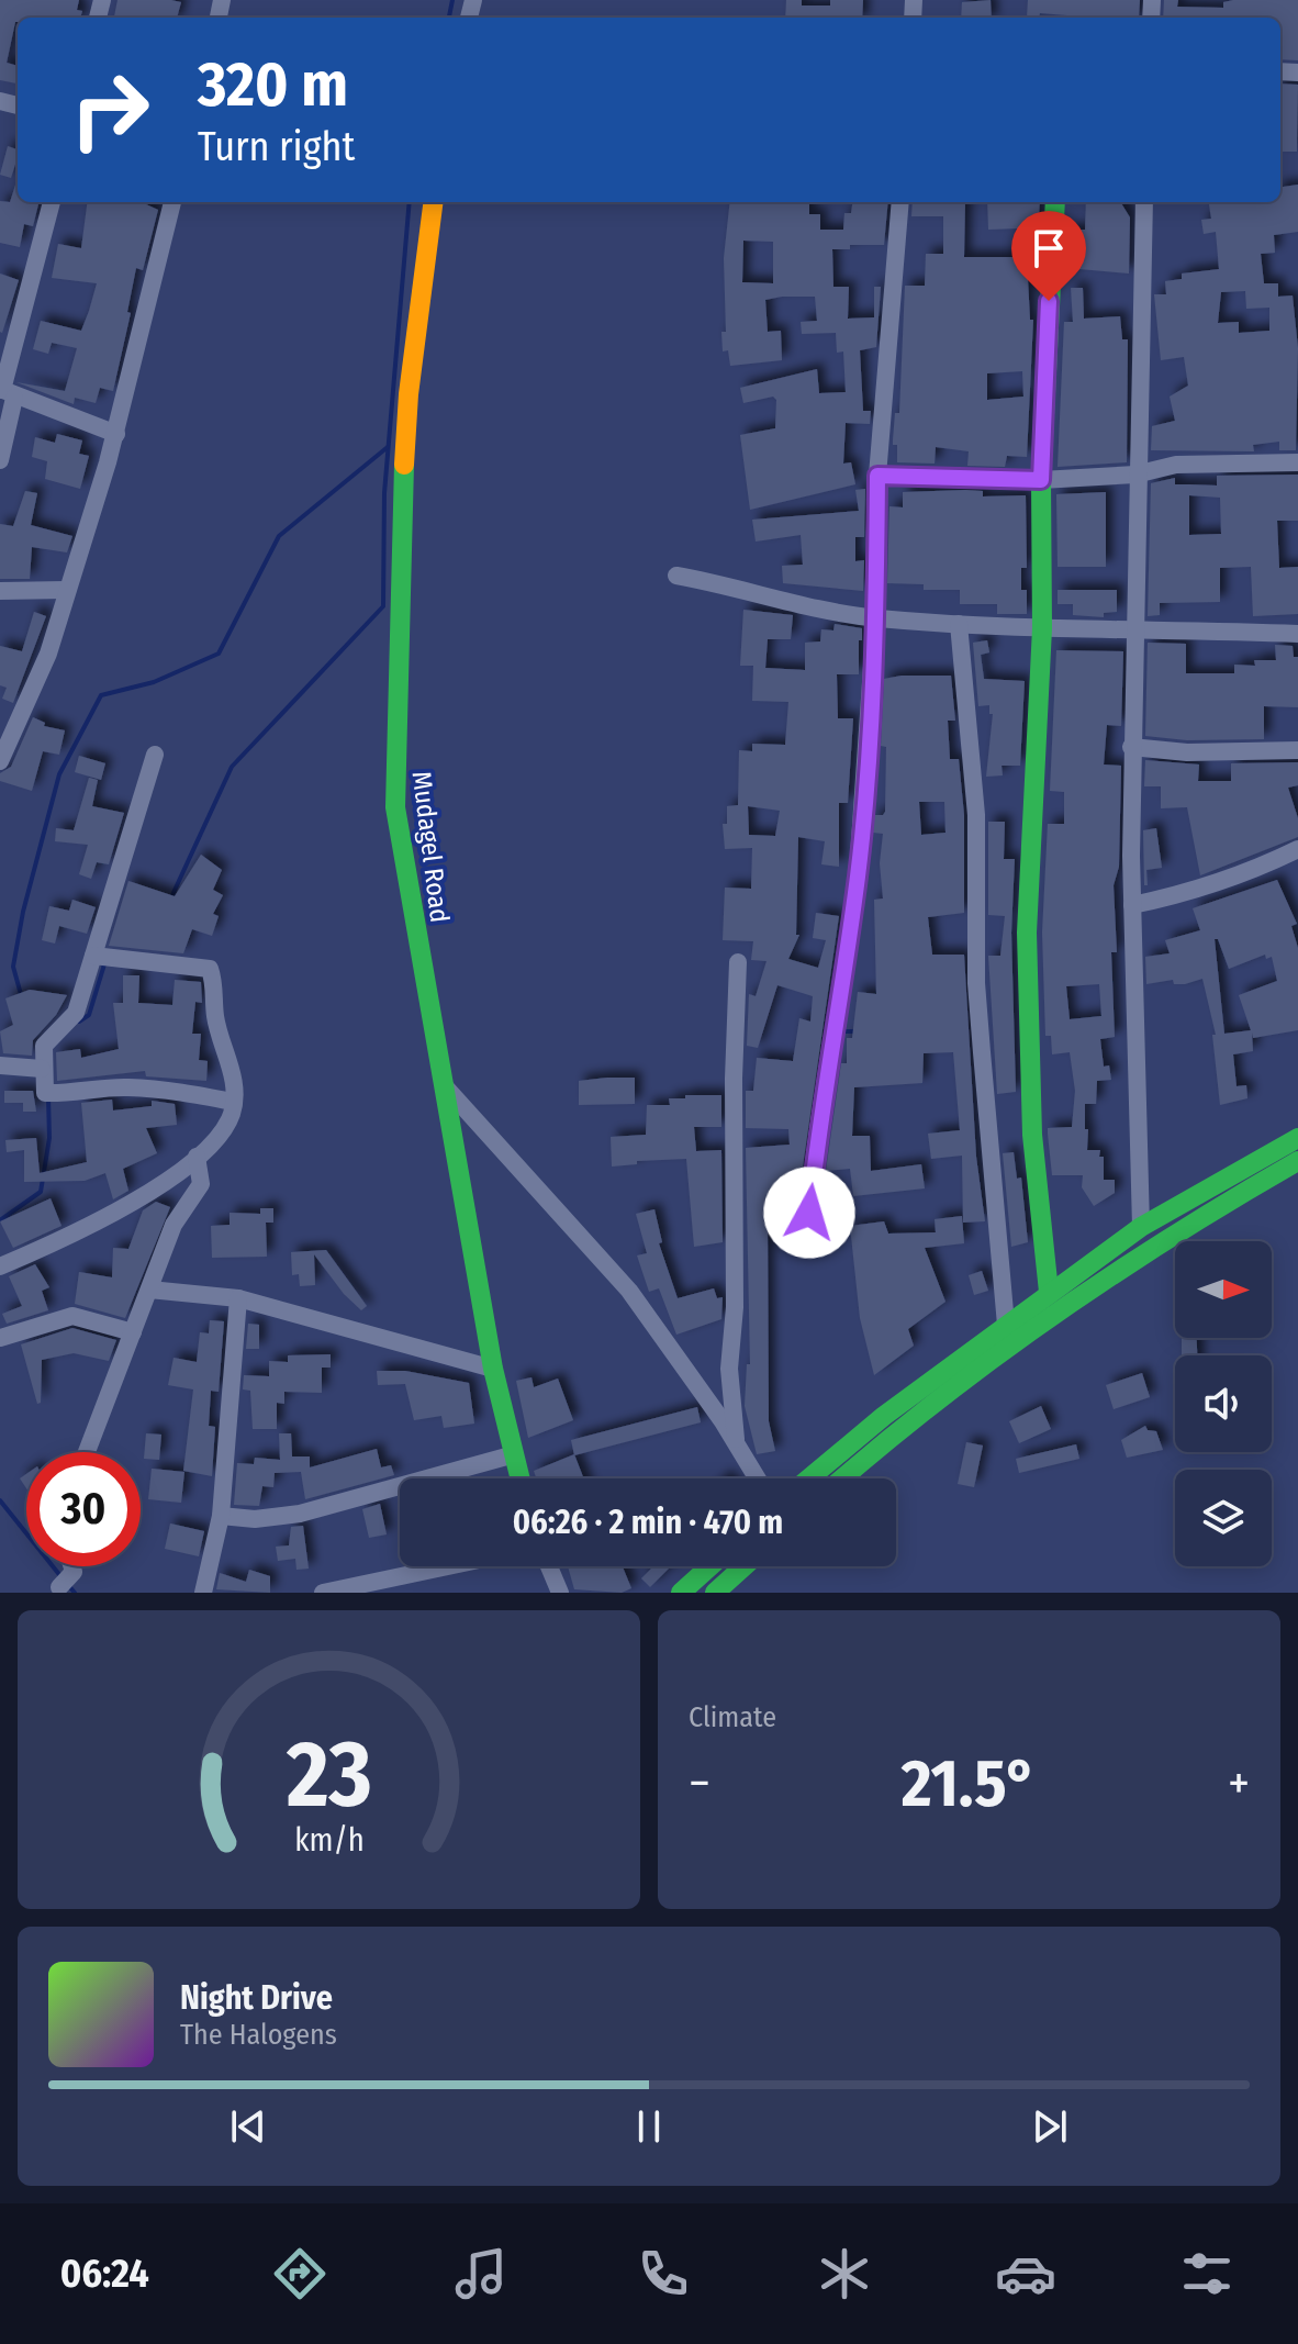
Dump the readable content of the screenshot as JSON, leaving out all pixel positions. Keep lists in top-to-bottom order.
{
  "streets": {
    "street": ["Mudagel Road"]
  },
  "north": "right",
  "page": {
    "turn": ["320 m", "Turn right"],
    "limit": "30",
    "trip": "06:26 · 2 min · 470 m",
    "tile": "Climate",
    "heat": ["−", "21.5°", "+"],
    "song": ["Night Drive", "The Halogens"],
    "tabs": "06:24",
    "gauge": ["23", "km/h"]
  }
}
